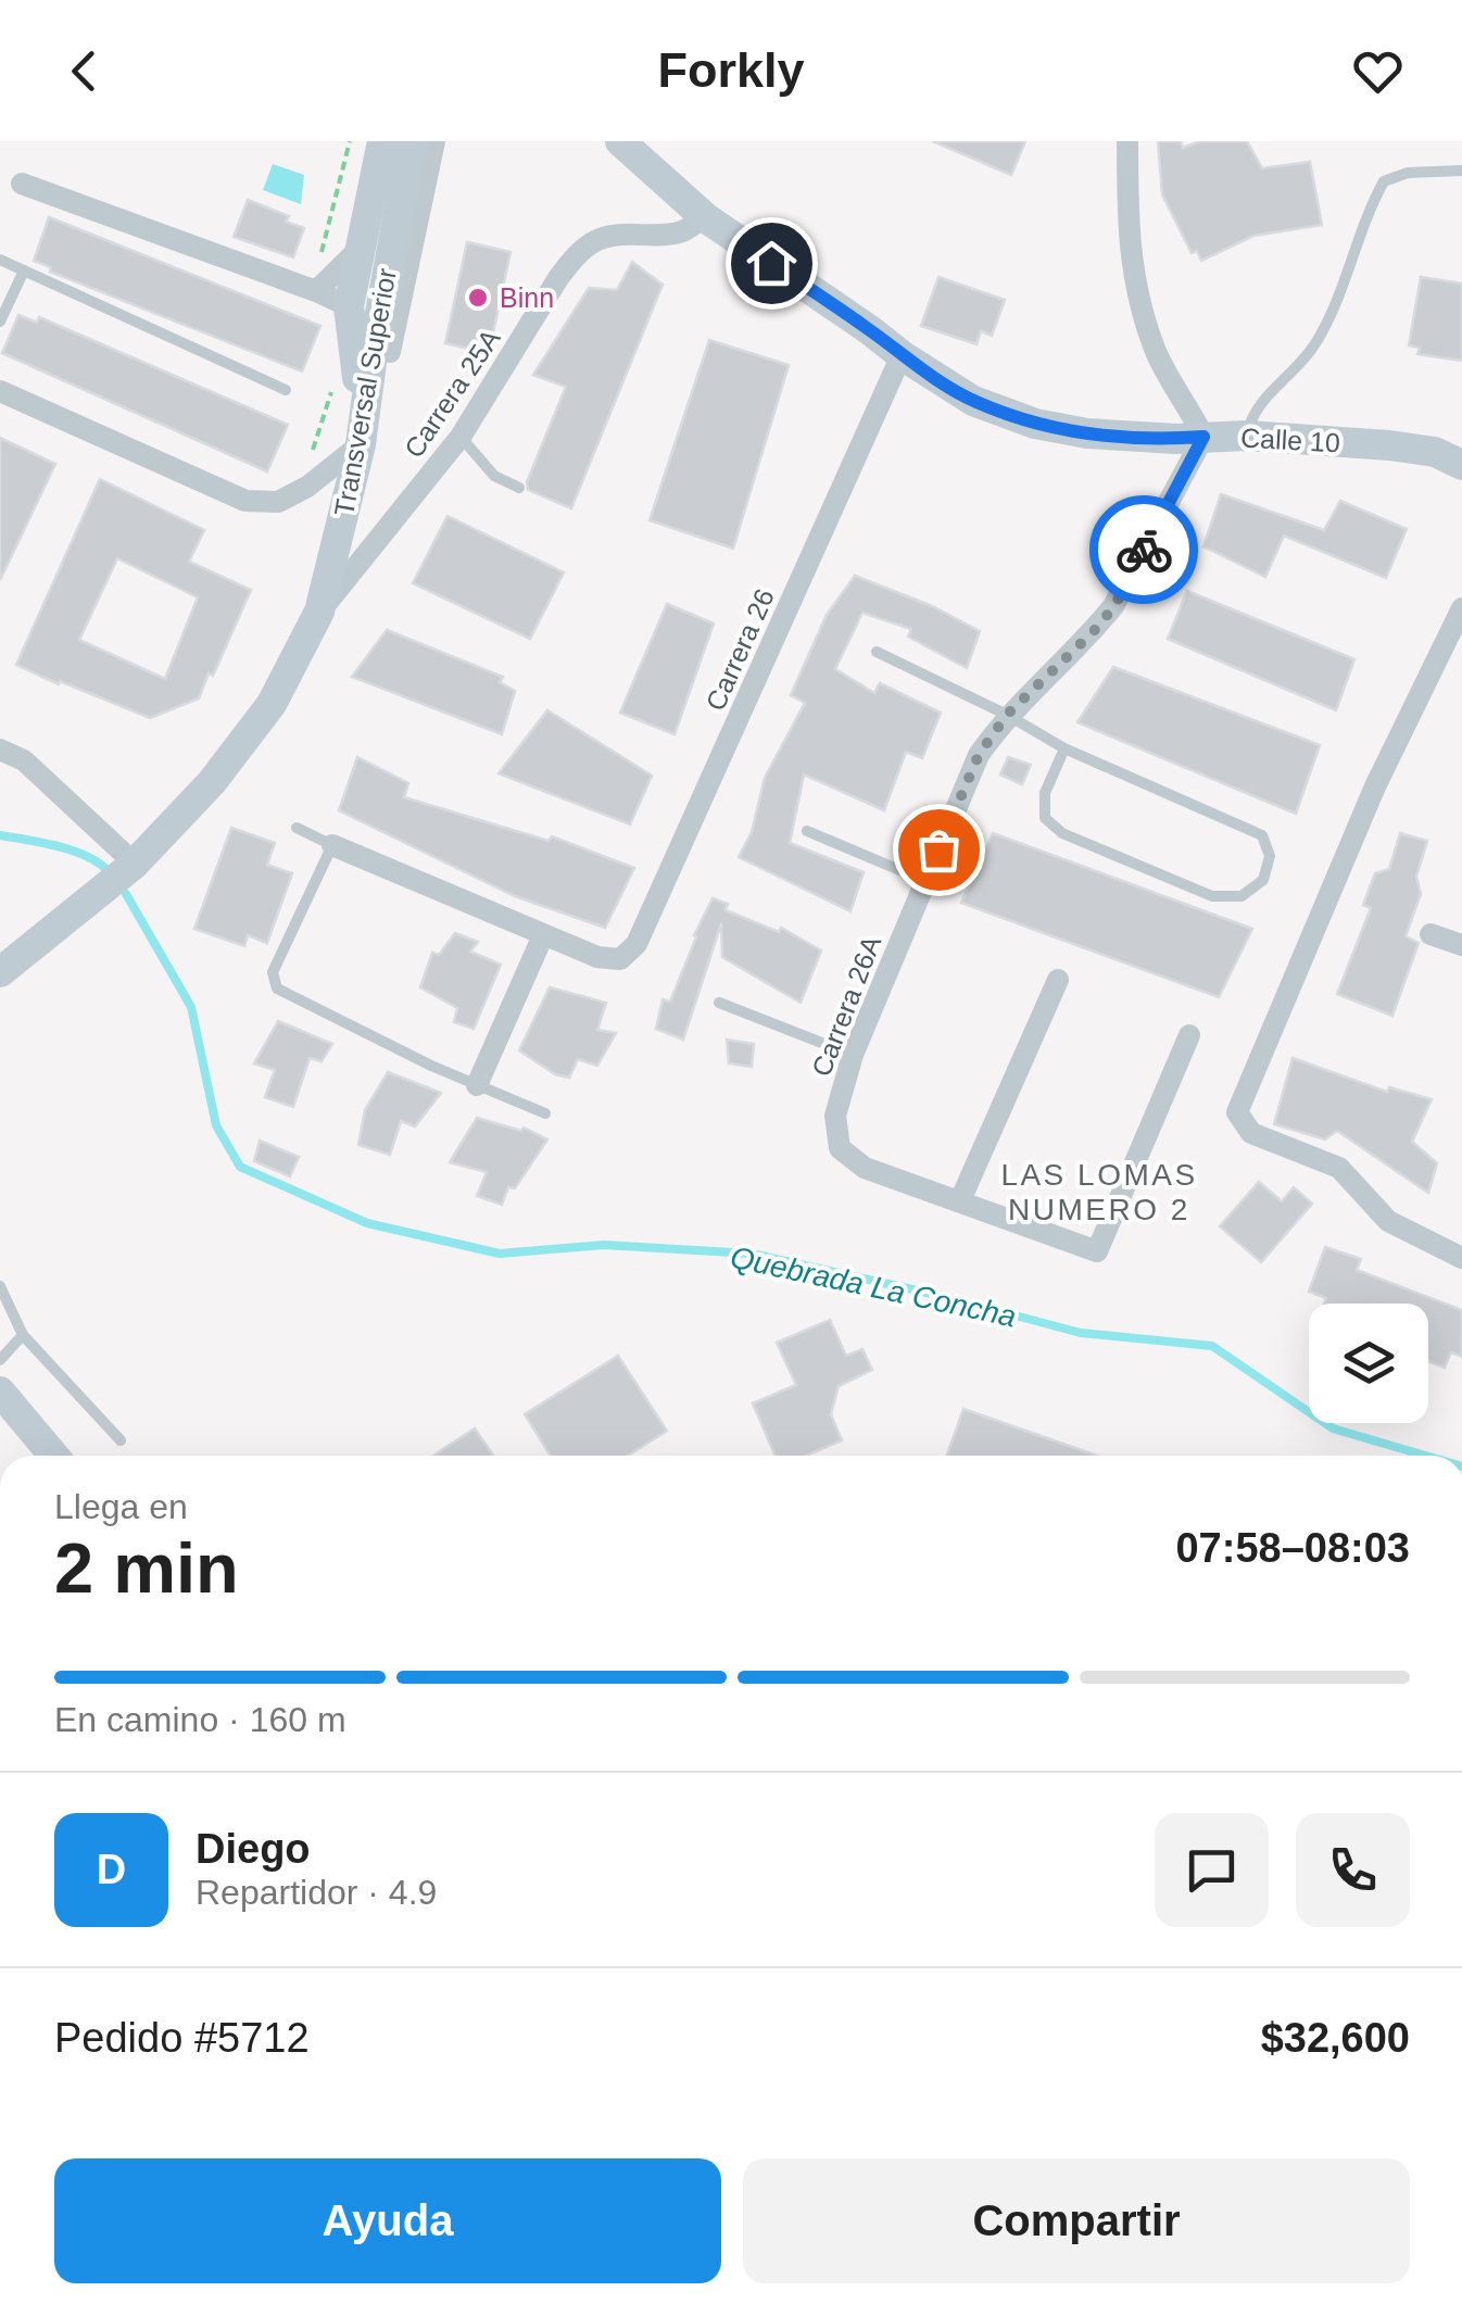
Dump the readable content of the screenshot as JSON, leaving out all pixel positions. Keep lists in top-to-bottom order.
{
  "streets": {
    "main road": ["Transversal Superior", "Calle 10"],
    "street": ["Carrera 25A", "Carrera 26", "Carrera 26A"]
  },
  "crossings": [
    ["Transversal Superior", "Carrera 25A"],
    ["Carrera 25A", "Calle 10"],
    ["Calle 10", "Carrera 26"],
    ["Calle 10", "Carrera 26A"]
  ],
  "districts": ["LAS LOMAS NUMERO 2"],
  "water": ["Quebrada La Concha"],
  "places": ["Binn"],
  "page": {
    "header": "Forkly",
    "heading": ["2 min", "Llega en", "07:58–08:03"],
    "panel": [
      "Diego",
      "Repartidor · 4.9",
      "Pedido #5712",
      "$32,600"
    ],
    "bar": "En camino · 160 m",
    "round": "D",
    "buttons": ["Ayuda", "Compartir"]
  }
}
